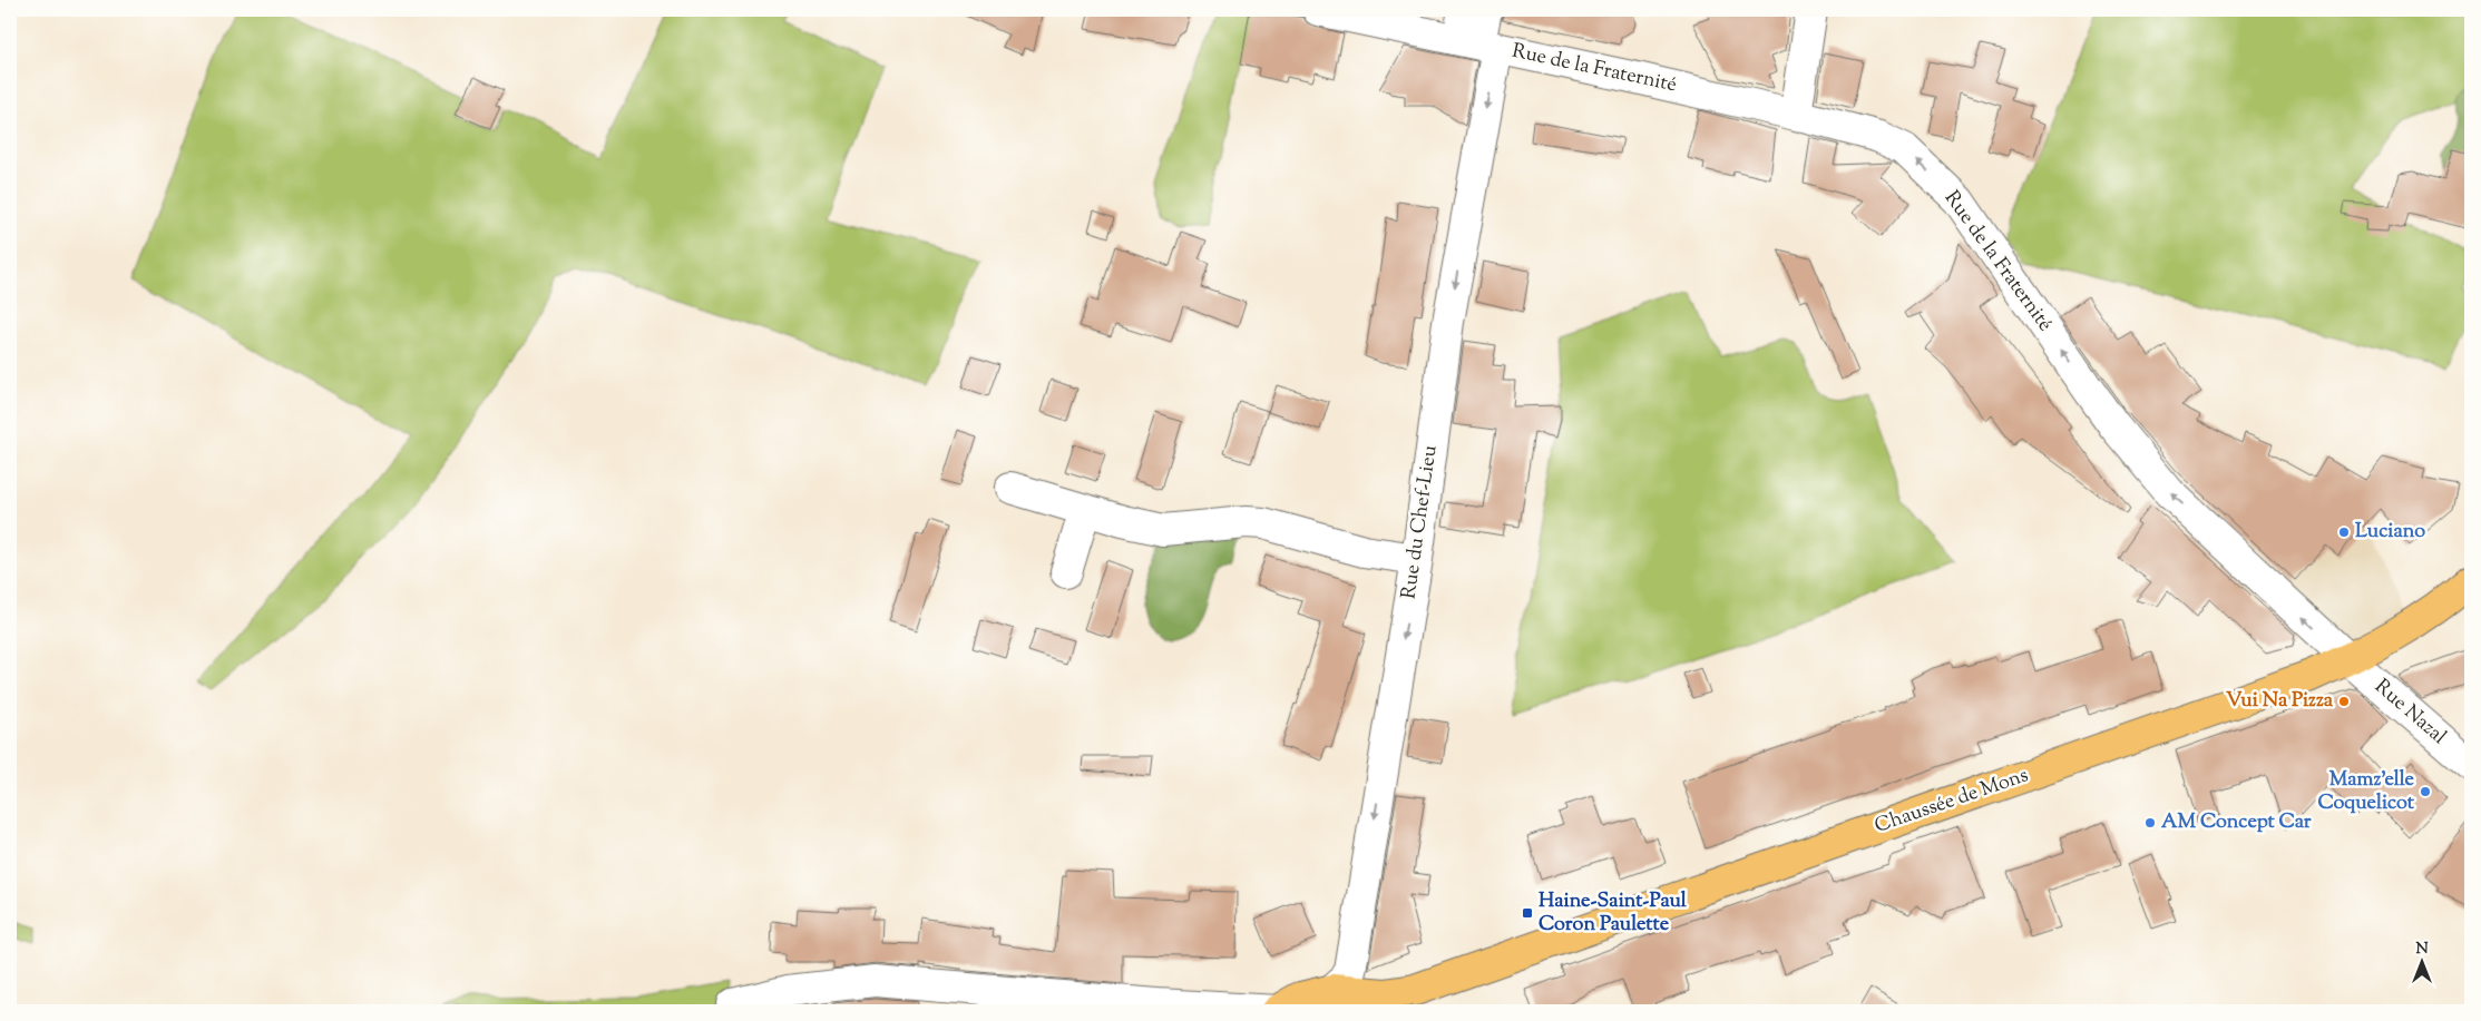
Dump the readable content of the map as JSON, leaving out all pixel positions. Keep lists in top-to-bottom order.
{
  "streets": {
    "main road": ["Chaussée de Mons"],
    "street": ["Rue de la Fraternité", "Rue du Chef-Lieu", "Rue Nazal"]
  },
  "crossings": [
    ["Rue de la Fraternité", "Rue du Chef-Lieu"],
    ["Rue de la Fraternité", "Rue Nazal"],
    ["Rue de la Fraternité", "Chaussée de Mons"],
    ["Rue Nazal", "Chaussée de Mons"]
  ],
  "one_way": ["Rue de la Fraternité", "Rue du Chef-Lieu"],
  "places": {
    "other": [
      "Luciano",
      "Vui Na Pizza",
      "Mamz'elle Coquelicot",
      "AM Concept Car"
    ],
    "transit": ["Haine-Saint-Paul Coron Paulette"]
  },
  "north": "top"
}
